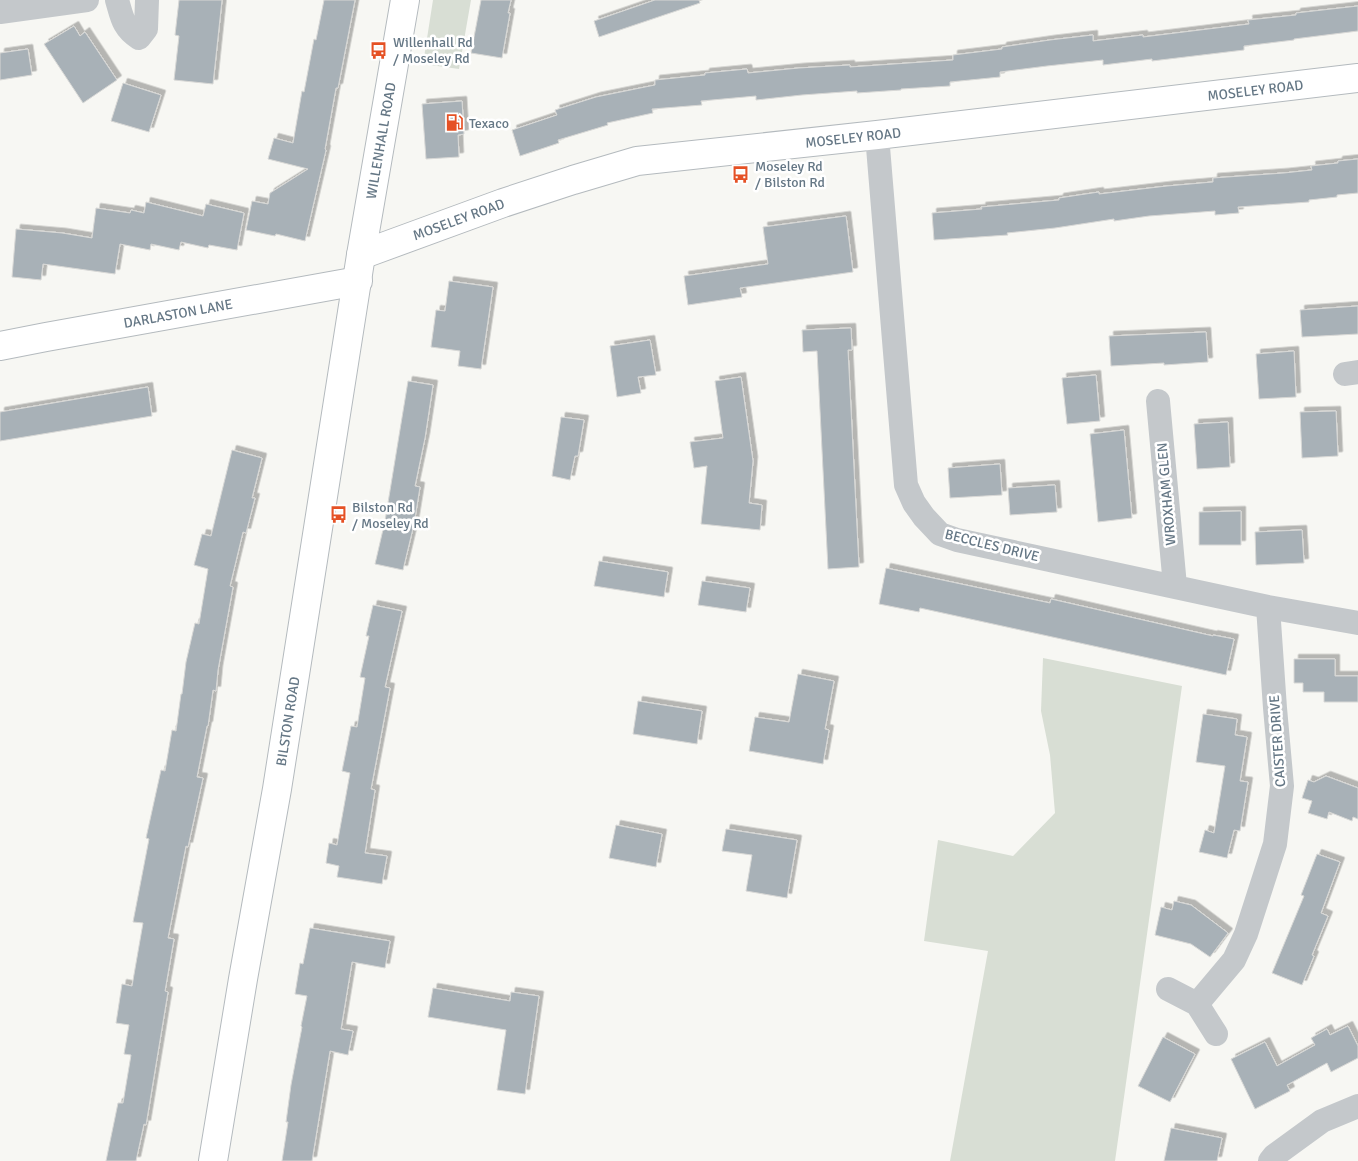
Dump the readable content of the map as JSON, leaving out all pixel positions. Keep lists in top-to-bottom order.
{
  "streets": {
    "street": [
      "MOSELEY ROAD",
      "WILLENHALL ROAD",
      "DARLASTON LANE",
      "WROXHAM GLEN",
      "BECCLES DRIVE",
      "BILSTON ROAD",
      "CAISTER DRIVE"
    ]
  },
  "crossings": [
    ["MOSELEY ROAD", "WILLENHALL ROAD"],
    ["MOSELEY ROAD", "DARLASTON LANE"],
    ["MOSELEY ROAD", "BECCLES DRIVE"],
    ["MOSELEY ROAD", "BILSTON ROAD"],
    ["WILLENHALL ROAD", "DARLASTON LANE"],
    ["WILLENHALL ROAD", "BILSTON ROAD"],
    ["DARLASTON LANE", "BILSTON ROAD"],
    ["WROXHAM GLEN", "BECCLES DRIVE"],
    ["BECCLES DRIVE", "CAISTER DRIVE"]
  ],
  "places": {
    "bus stop": ["Willenhall Rd / Moseley Rd", "Moseley Rd / Bilston Rd", "Bilston Rd / Moseley Rd"],
    "fuel station": ["Texaco"]
  }
}
